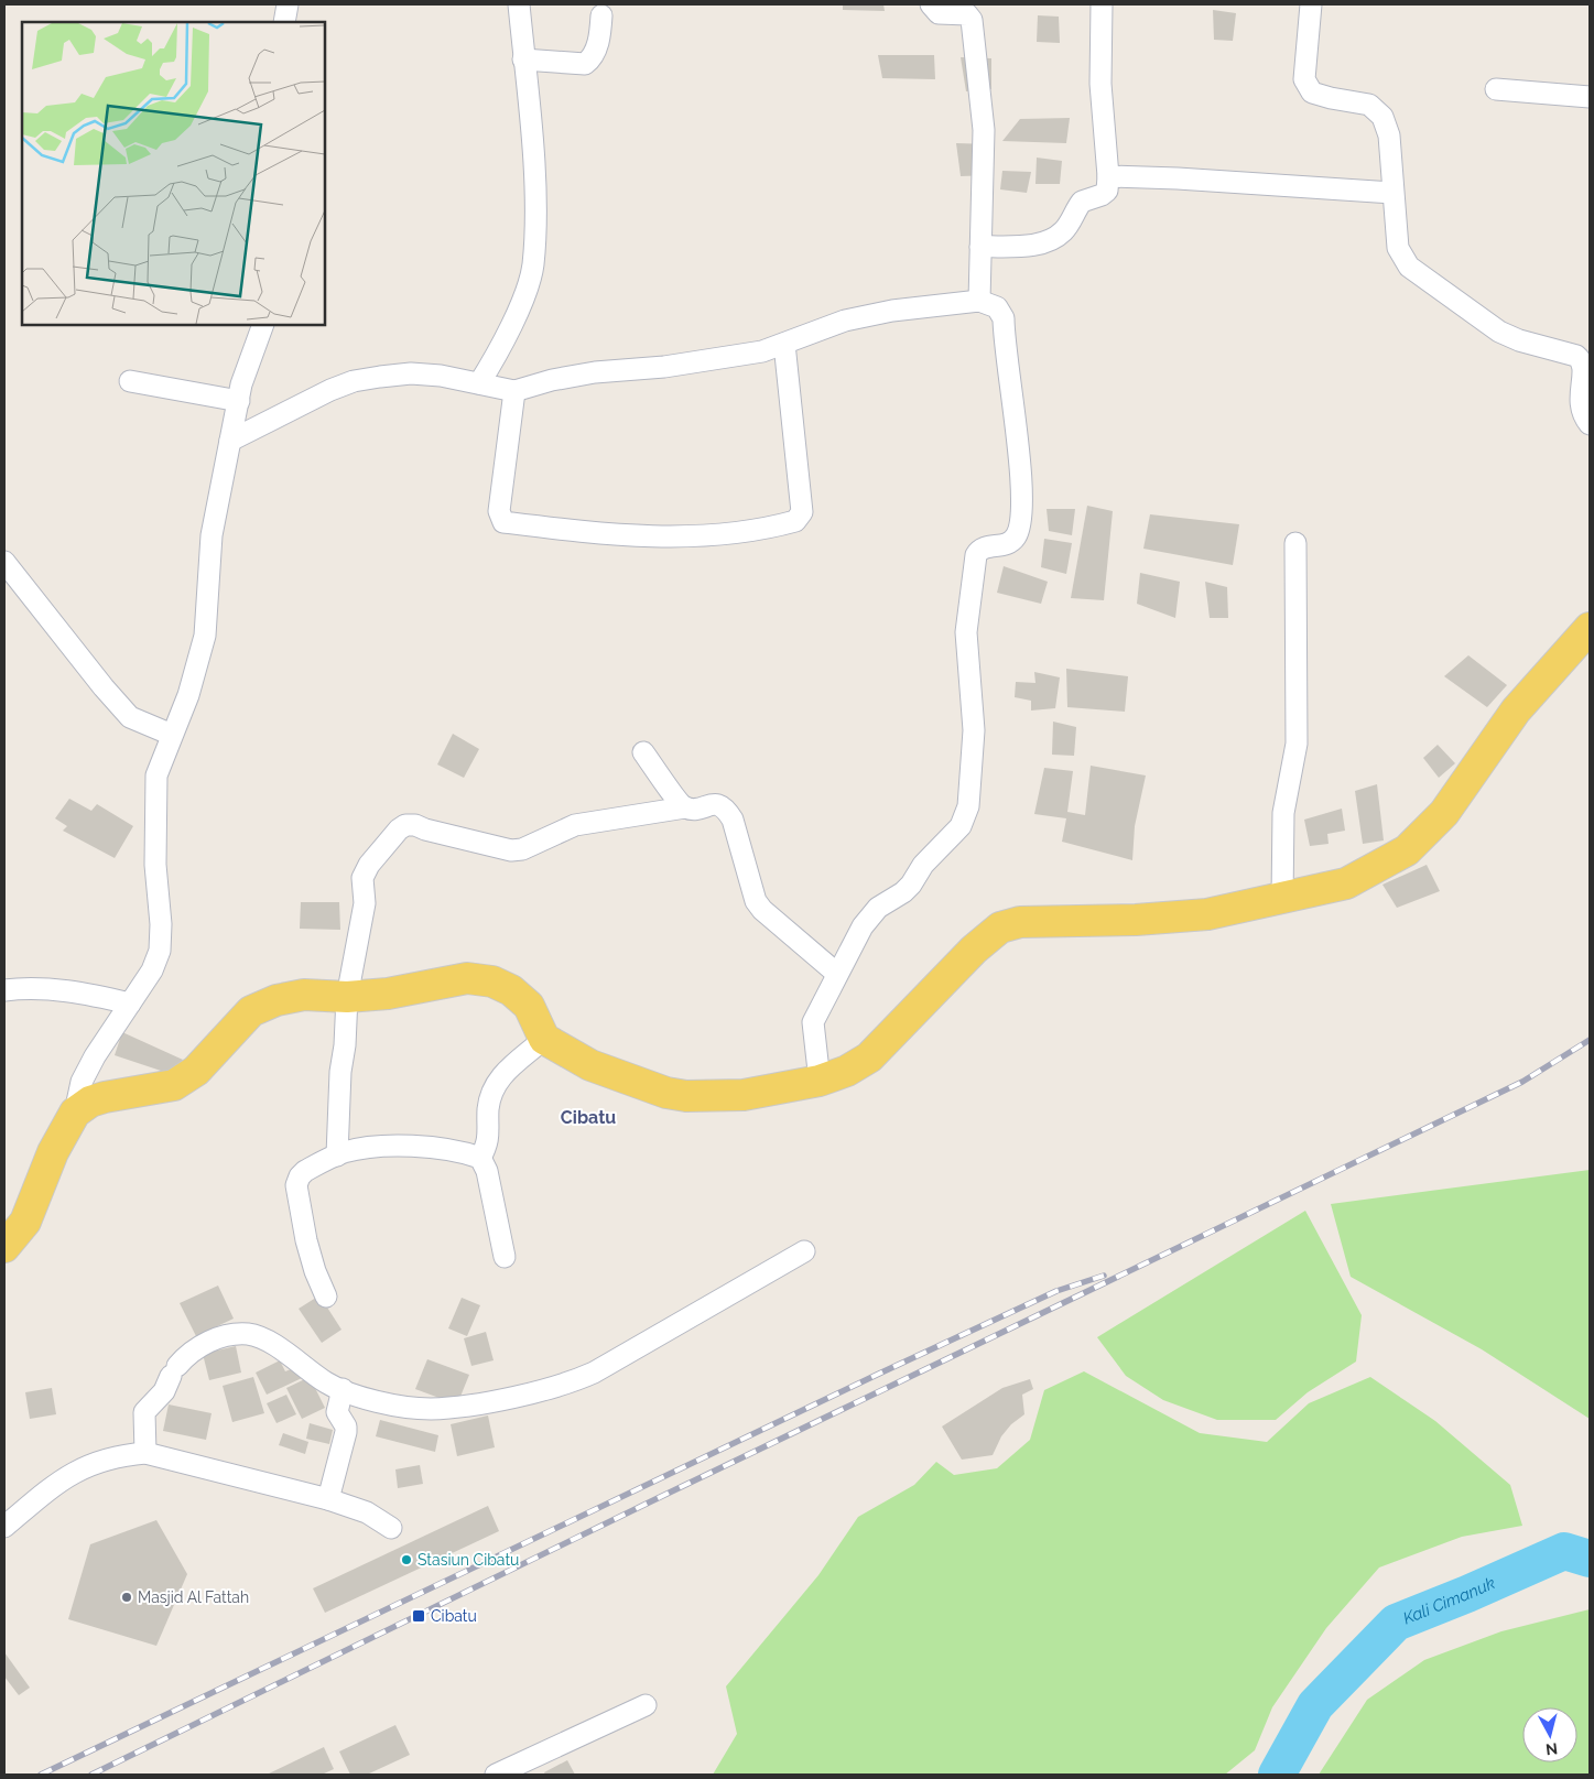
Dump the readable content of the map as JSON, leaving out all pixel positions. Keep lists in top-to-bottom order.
{
  "districts": ["Cibatu"],
  "water": ["Kali Cimanuk"],
  "places": {
    "other": ["Stasiun Cibatu", "Masjid Al Fattah"],
    "transit": ["Cibatu"]
  },
  "north": "bottom"
}
